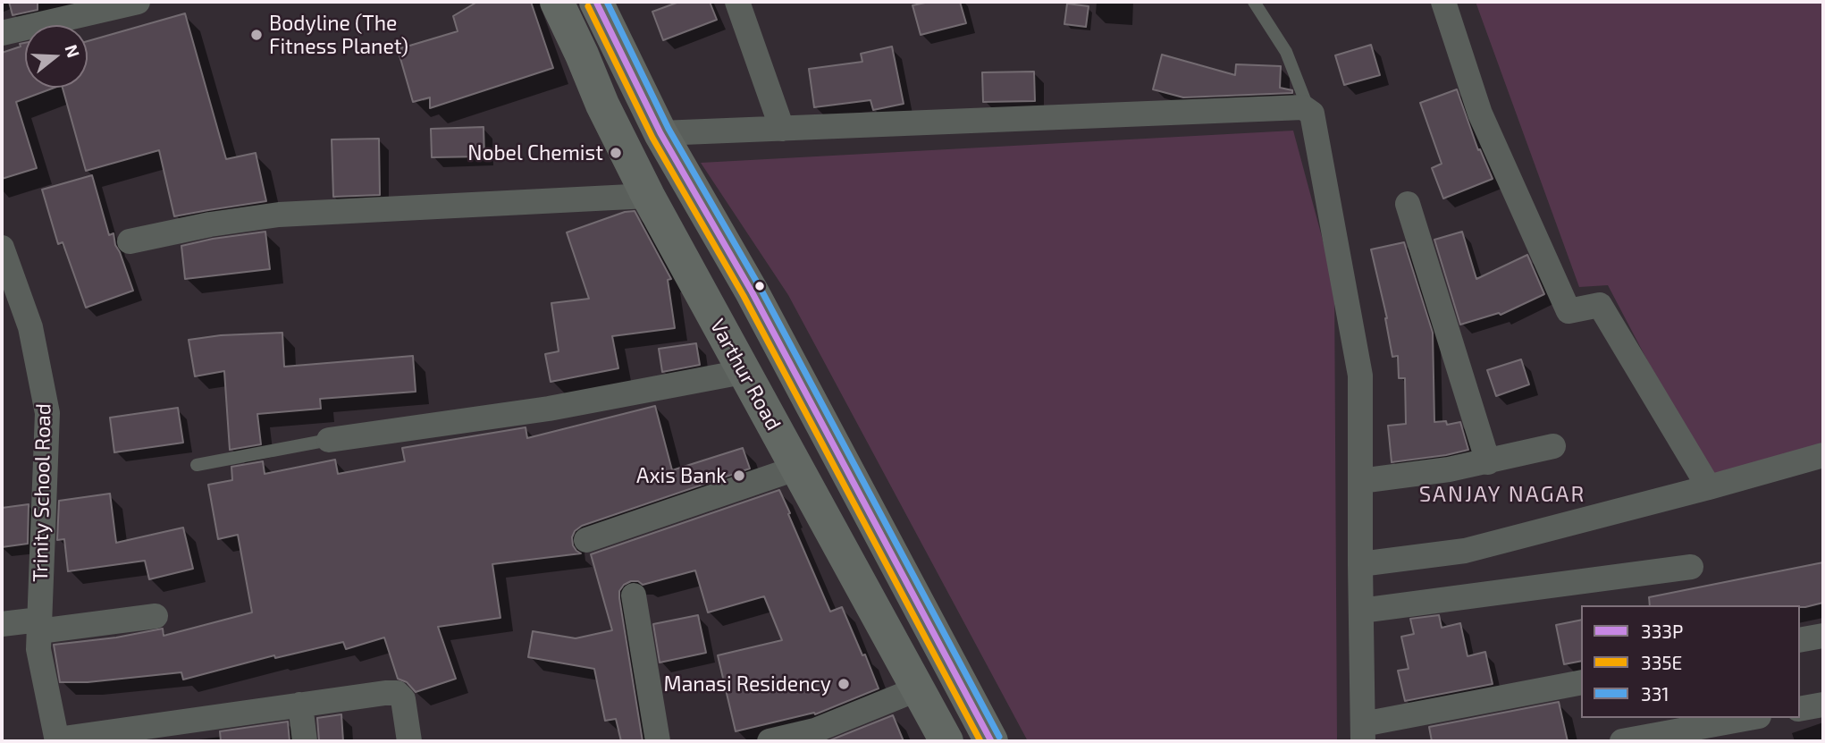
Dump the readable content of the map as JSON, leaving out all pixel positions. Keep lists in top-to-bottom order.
{
  "streets": {
    "main road": ["Varthur Road"],
    "street": ["Trinity School Road"]
  },
  "districts": ["SANJAY NAGAR"],
  "places": [
    "Bodyline (The Fitness Planet)",
    "Nobel Chemist",
    "Axis Bank",
    "Manasi Residency"
  ],
  "lines": ["transit line 333P", "transit line 331", "transit line 335E"],
  "legend": ["333P", "335E", "331"],
  "north": "right"
}
